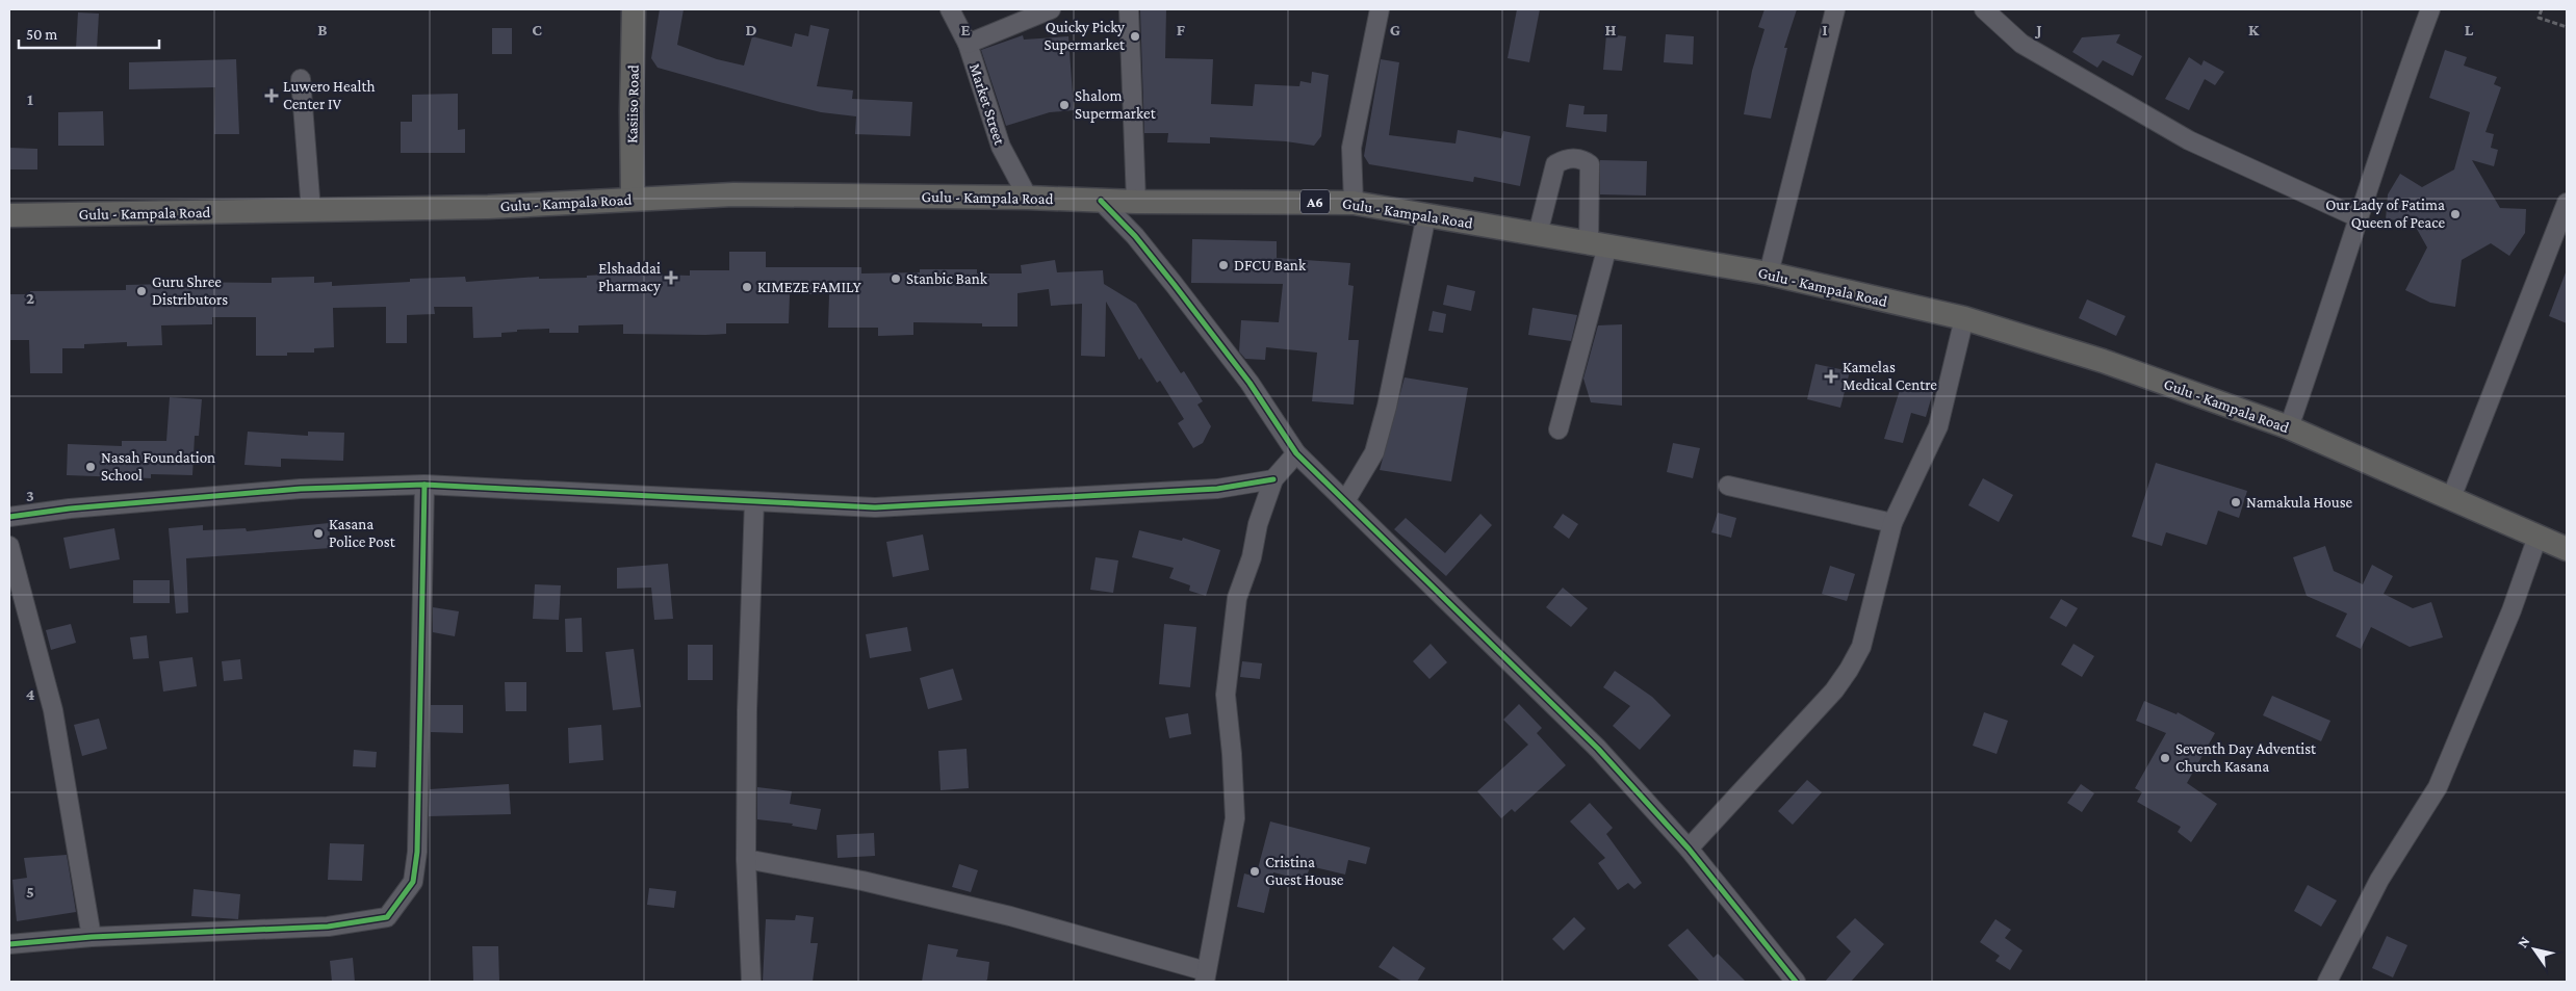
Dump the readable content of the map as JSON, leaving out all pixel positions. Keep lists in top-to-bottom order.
{
  "streets": {
    "main road": ["Kasiiso Road", "Gulu - Kampala Road", "A6"],
    "street": ["Market Street"]
  },
  "crossings": [
    ["Kasiiso Road", "Gulu - Kampala Road"],
    ["Market Street", "Gulu - Kampala Road"]
  ],
  "places": {
    "other": [
      "Quicky Picky Supermarket",
      "Shalom Supermarket",
      "Our Lady of Fatima Queen of Peace",
      "DFCU Bank",
      "Stanbic Bank",
      "KIMEZE FAMILY",
      "Guru Shree Distributors",
      "Nasah Foundation School",
      "Namakula House",
      "Kasana Police Post",
      "Seventh Day Adventist Church Kasana",
      "Cristina Guest House"
    ],
    "health": ["Luwero Health Center IV", "Elshaddai Pharmacy", "Kamelas Medical Centre"]
  },
  "scale_bar": "50 m",
  "north": "top left",
  "grid": {
    "columns": [
      "B",
      "C",
      "D",
      "E",
      "F",
      "G",
      "H",
      "I",
      "J",
      "K",
      "L"
    ],
    "rows": [
      "1",
      "2",
      "3",
      "4",
      "5"
    ]
  }
}
